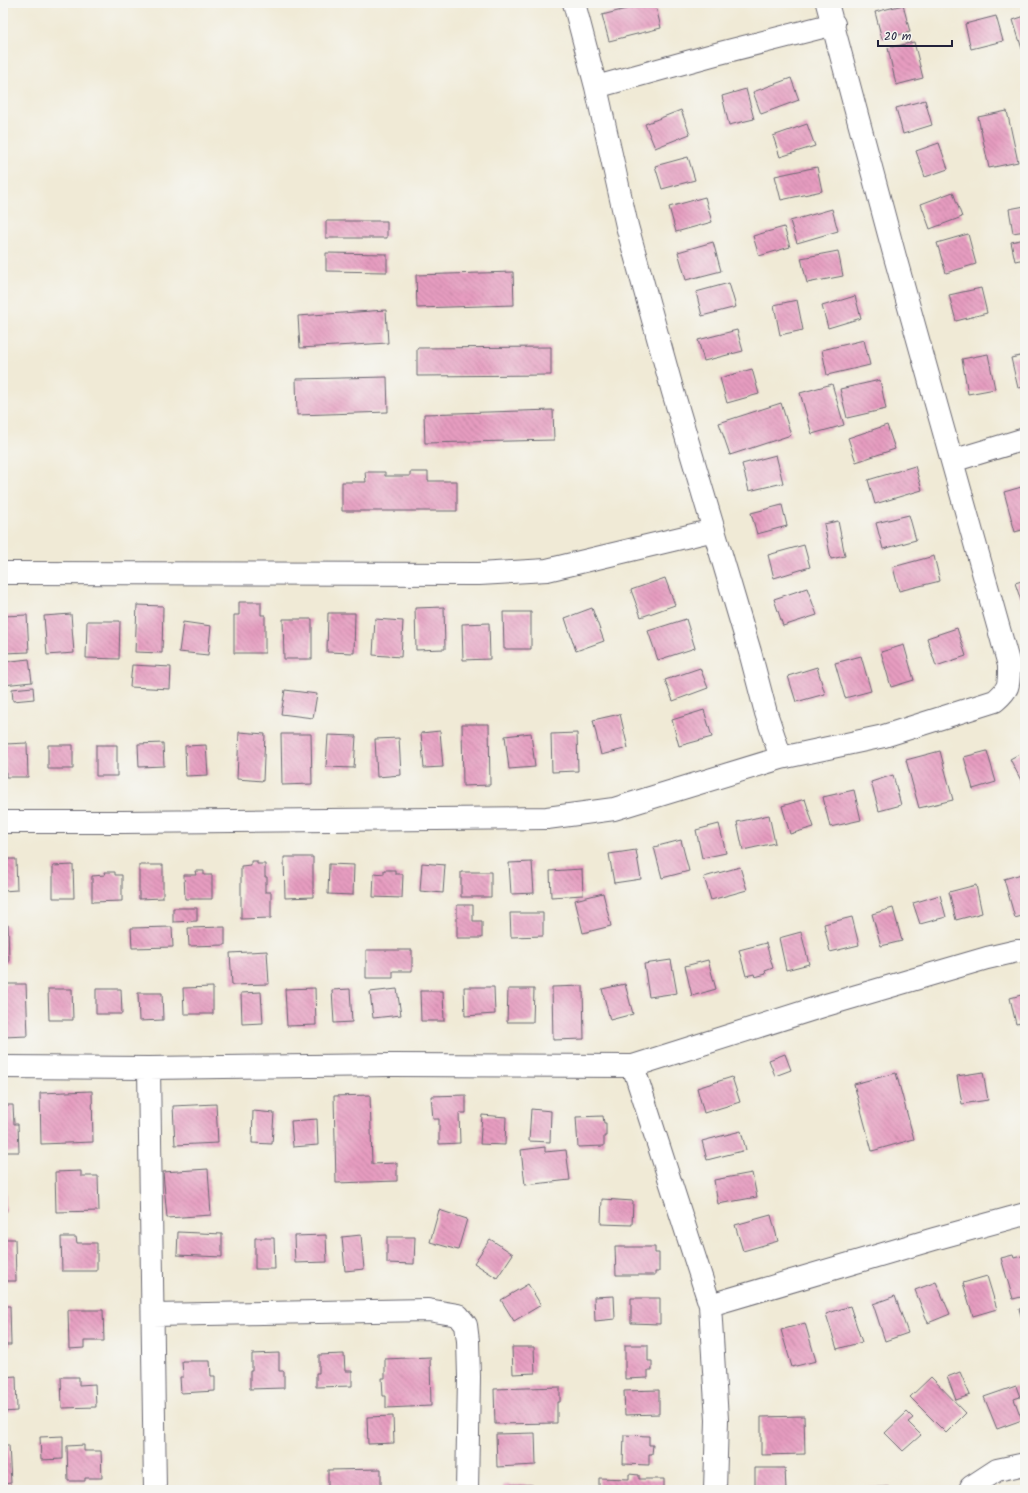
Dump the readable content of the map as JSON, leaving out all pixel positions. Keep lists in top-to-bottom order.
{
  "scale_bar": "20 m"
}
